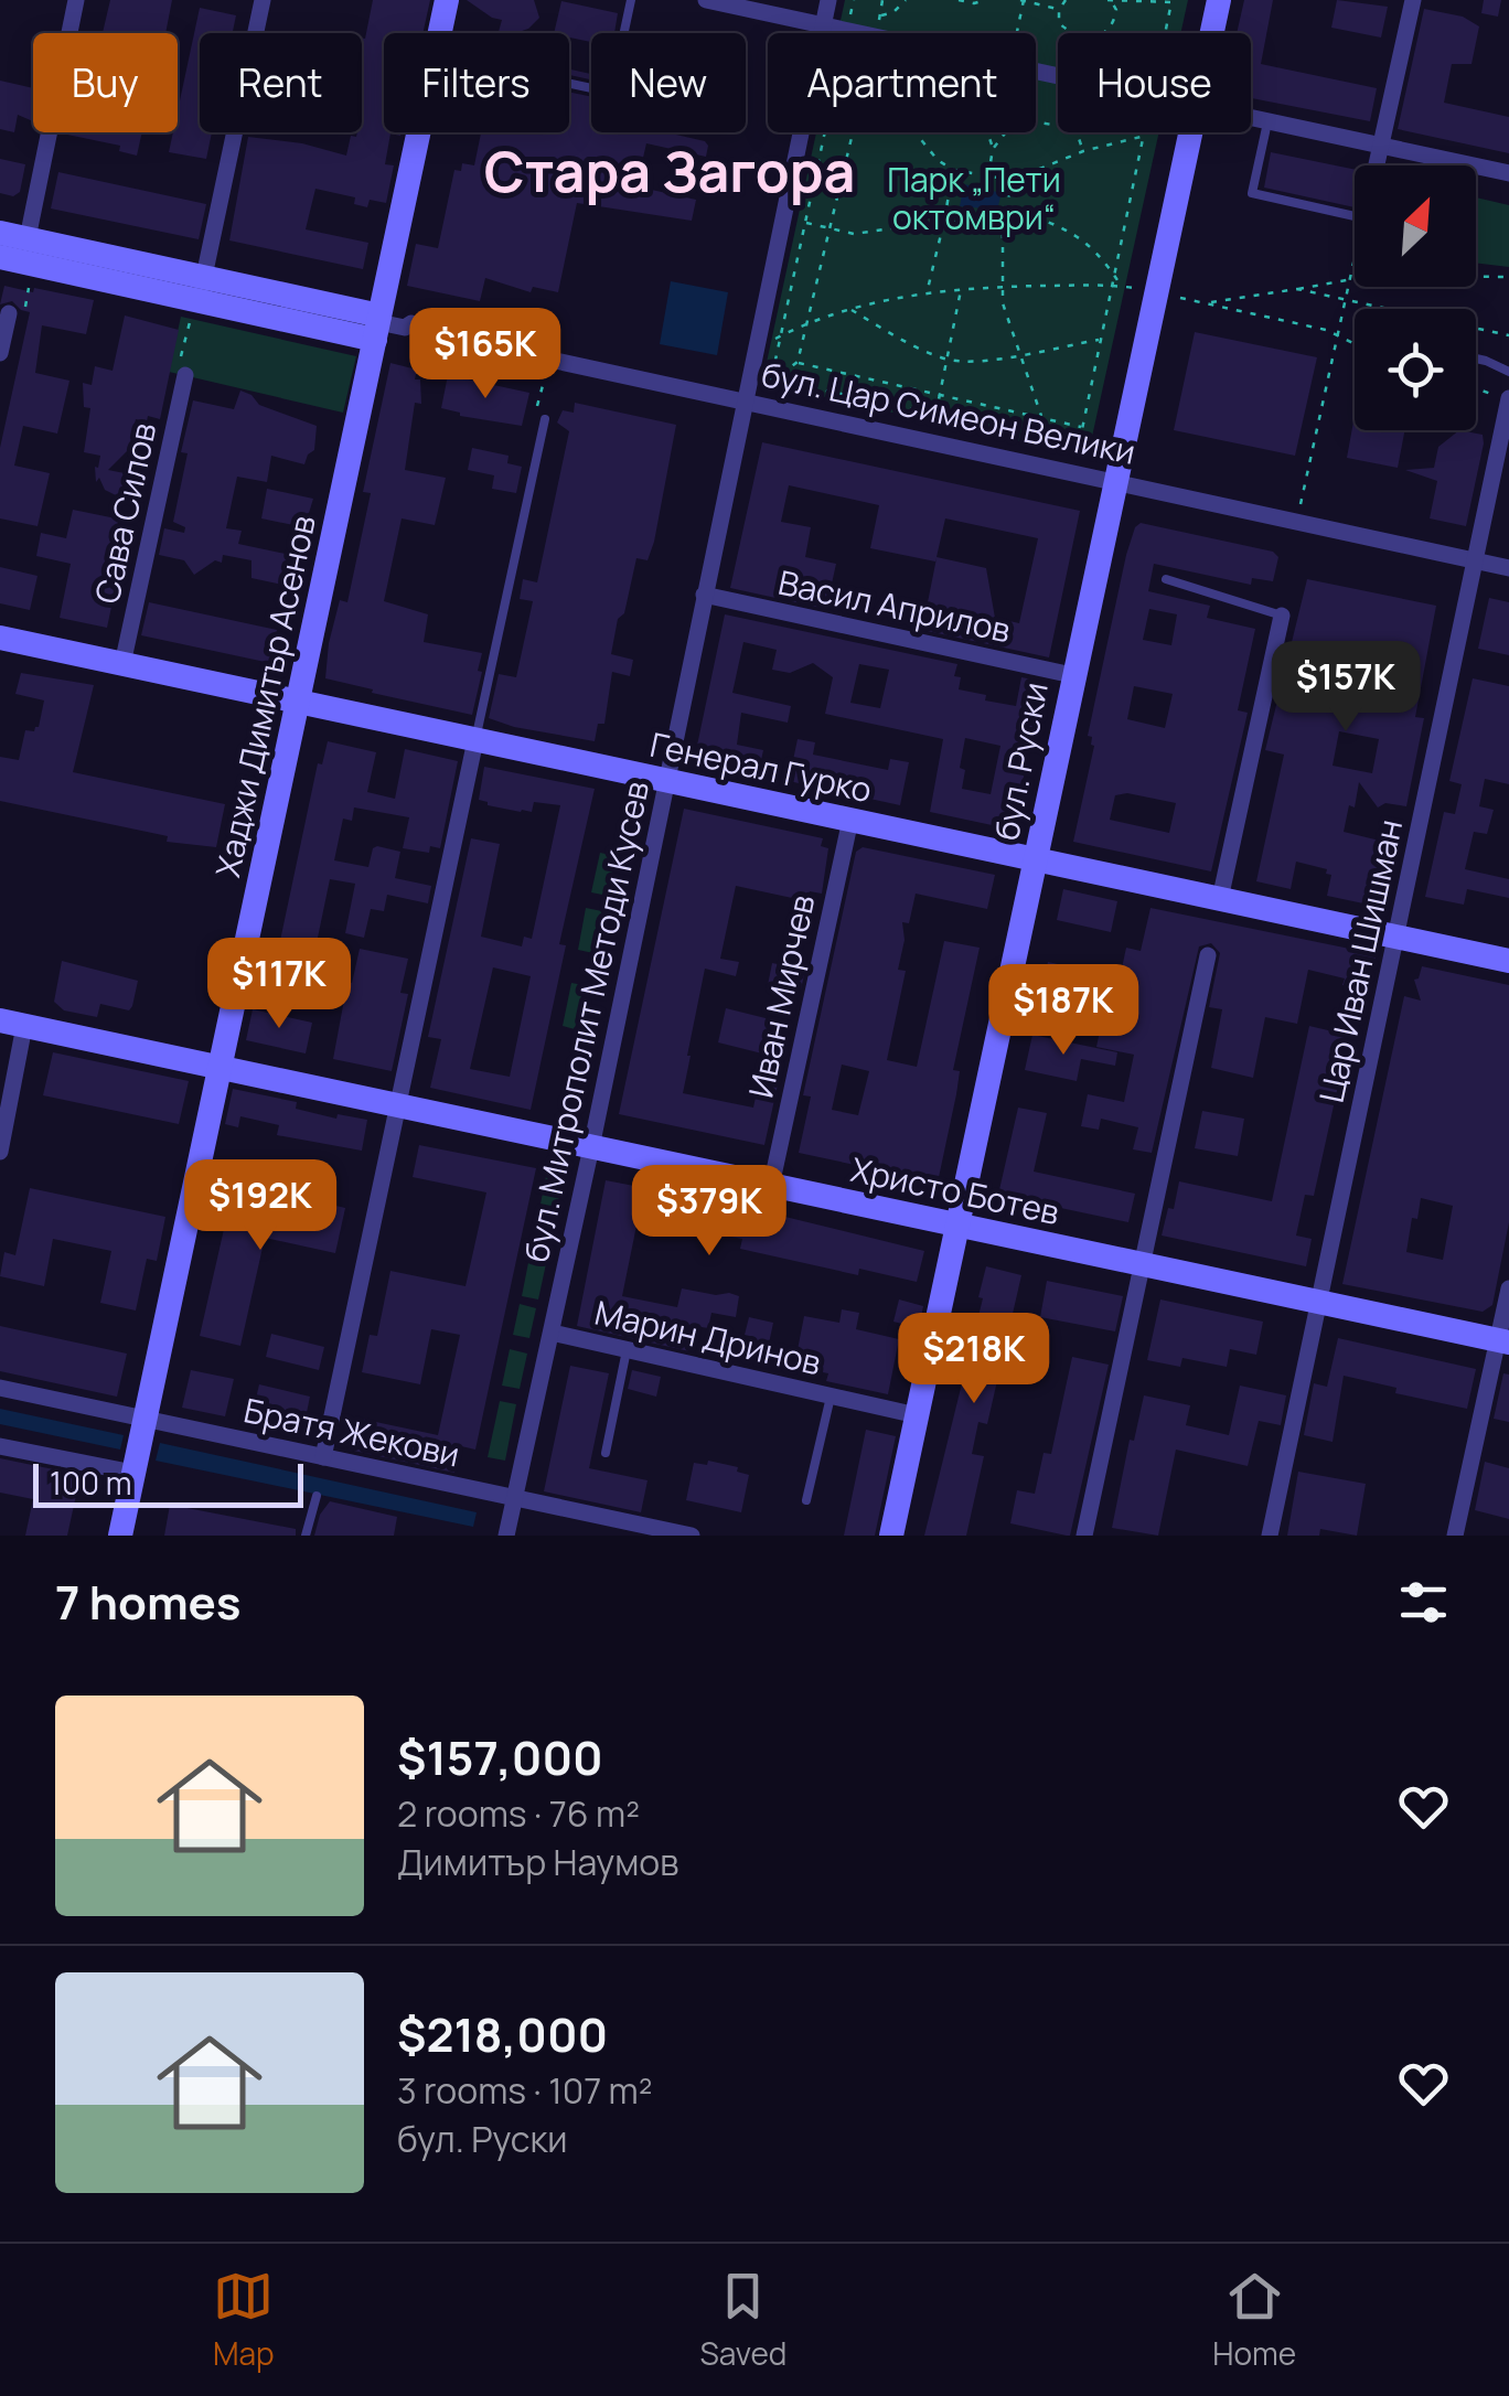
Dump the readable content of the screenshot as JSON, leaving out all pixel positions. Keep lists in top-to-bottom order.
{
  "streets": {
    "street": [
      "бул. Цар Симеон Велики",
      "Сава Силов",
      "Васил Априлов",
      "Хаджи Димитър Асенов",
      "бул. Руски",
      "Генерал Гурко",
      "Цар Иван Шишман",
      "Иван Мирчев",
      "бул. Митрополит Методи Кусев",
      "Христо Ботев",
      "Марин Дринов",
      "Братя Жекови"
    ]
  },
  "crossings": [
    ["бул. Цар Симеон Велики", "Хаджи Димитър Асенов"],
    ["бул. Цар Симеон Велики", "бул. Руски"],
    ["бул. Цар Симеон Велики", "Цар Иван Шишман"],
    ["бул. Цар Симеон Велики", "бул. Митрополит Методи Кусев"],
    ["Сава Силов", "Генерал Гурко"],
    ["Васил Априлов", "бул. Руски"],
    ["Васил Априлов", "бул. Митрополит Методи Кусев"],
    ["Хаджи Димитър Асенов", "Генерал Гурко"],
    ["Хаджи Димитър Асенов", "Христо Ботев"],
    ["Хаджи Димитър Асенов", "Братя Жекови"],
    ["бул. Руски", "Генерал Гурко"],
    ["бул. Руски", "Христо Ботев"],
    ["бул. Руски", "Марин Дринов"],
    ["Генерал Гурко", "Цар Иван Шишман"],
    ["Генерал Гурко", "Иван Мирчев"],
    ["Генерал Гурко", "бул. Митрополит Методи Кусев"],
    ["Цар Иван Шишман", "Христо Ботев"],
    ["Иван Мирчев", "Христо Ботев"],
    ["бул. Митрополит Методи Кусев", "Христо Ботев"],
    ["бул. Митрополит Методи Кусев", "Марин Дринов"],
    ["бул. Митрополит Методи Кусев", "Братя Жекови"]
  ],
  "districts": ["Стара Загора"],
  "parks": ["Парк „Пети октомври“"],
  "scale_bar": "100 m",
  "north": "top right",
  "page": {
    "chip": [
      "Buy",
      "Rent",
      "Filters",
      "New",
      "Apartment",
      "House"
    ],
    "price": [
      "$165K",
      "$157K",
      "$117K",
      "$187K",
      "$192K",
      "$379K",
      "$218K"
    ],
    "scale": "100 m",
    "heading": "7 homes",
    "list": [
      {
        "name": "$157,000",
        "note": "2 rooms · 76 m² · Димитър Наумов"
      },
      {
        "name": "$218,000",
        "note": "3 rooms · 107 m² · бул. Руски"
      }
    ],
    "tabs": ["Map", "Saved", "Home"]
  }
}
